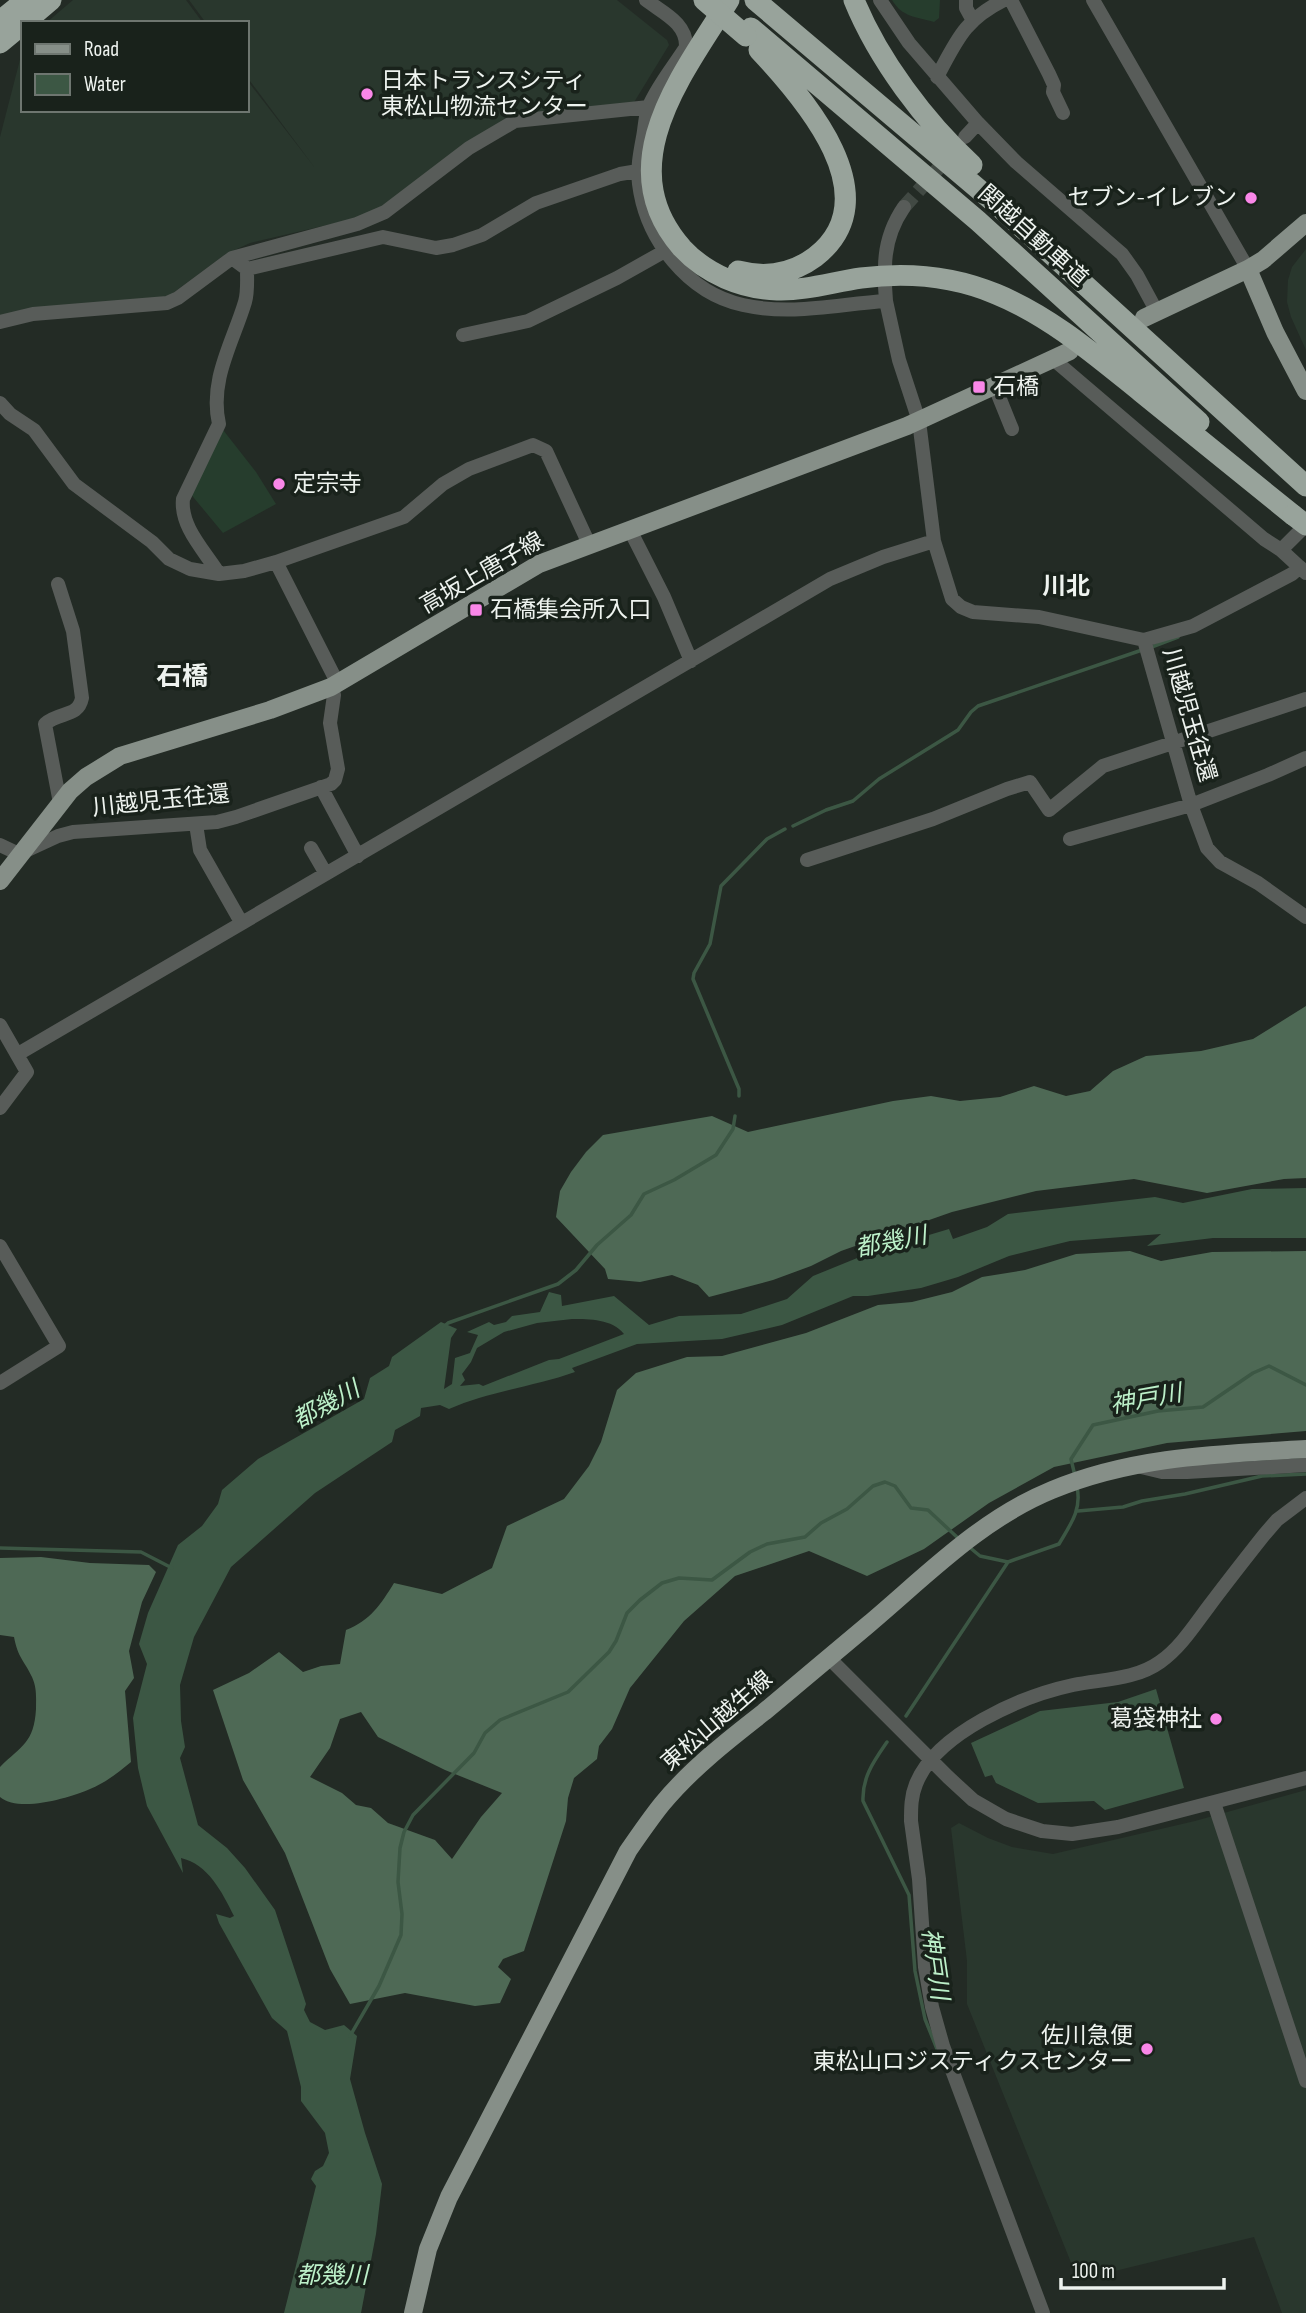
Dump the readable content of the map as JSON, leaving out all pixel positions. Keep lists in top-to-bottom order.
{
  "streets": {
    "highway": ["関越自動車道"],
    "main road": ["高坂上唐子線", "東松山越生線"],
    "street": ["川越児玉往還"]
  },
  "crossings": [
    ["高坂上唐子線", "川越児玉往還"]
  ],
  "districts": ["川北", "石橋"],
  "water": ["都幾川", "神戸川"],
  "places": {
    "other": [
      "日本トランスシティ 東松山物流センター",
      "セブン-イレブン",
      "定宗寺",
      "葛袋神社",
      "佐川急便 東松山ロジスティクスセンター"
    ],
    "transit": ["石橋", "石橋集会所入口"]
  },
  "legend": ["Road", "Water"],
  "scale_bar": "100 m"
}
